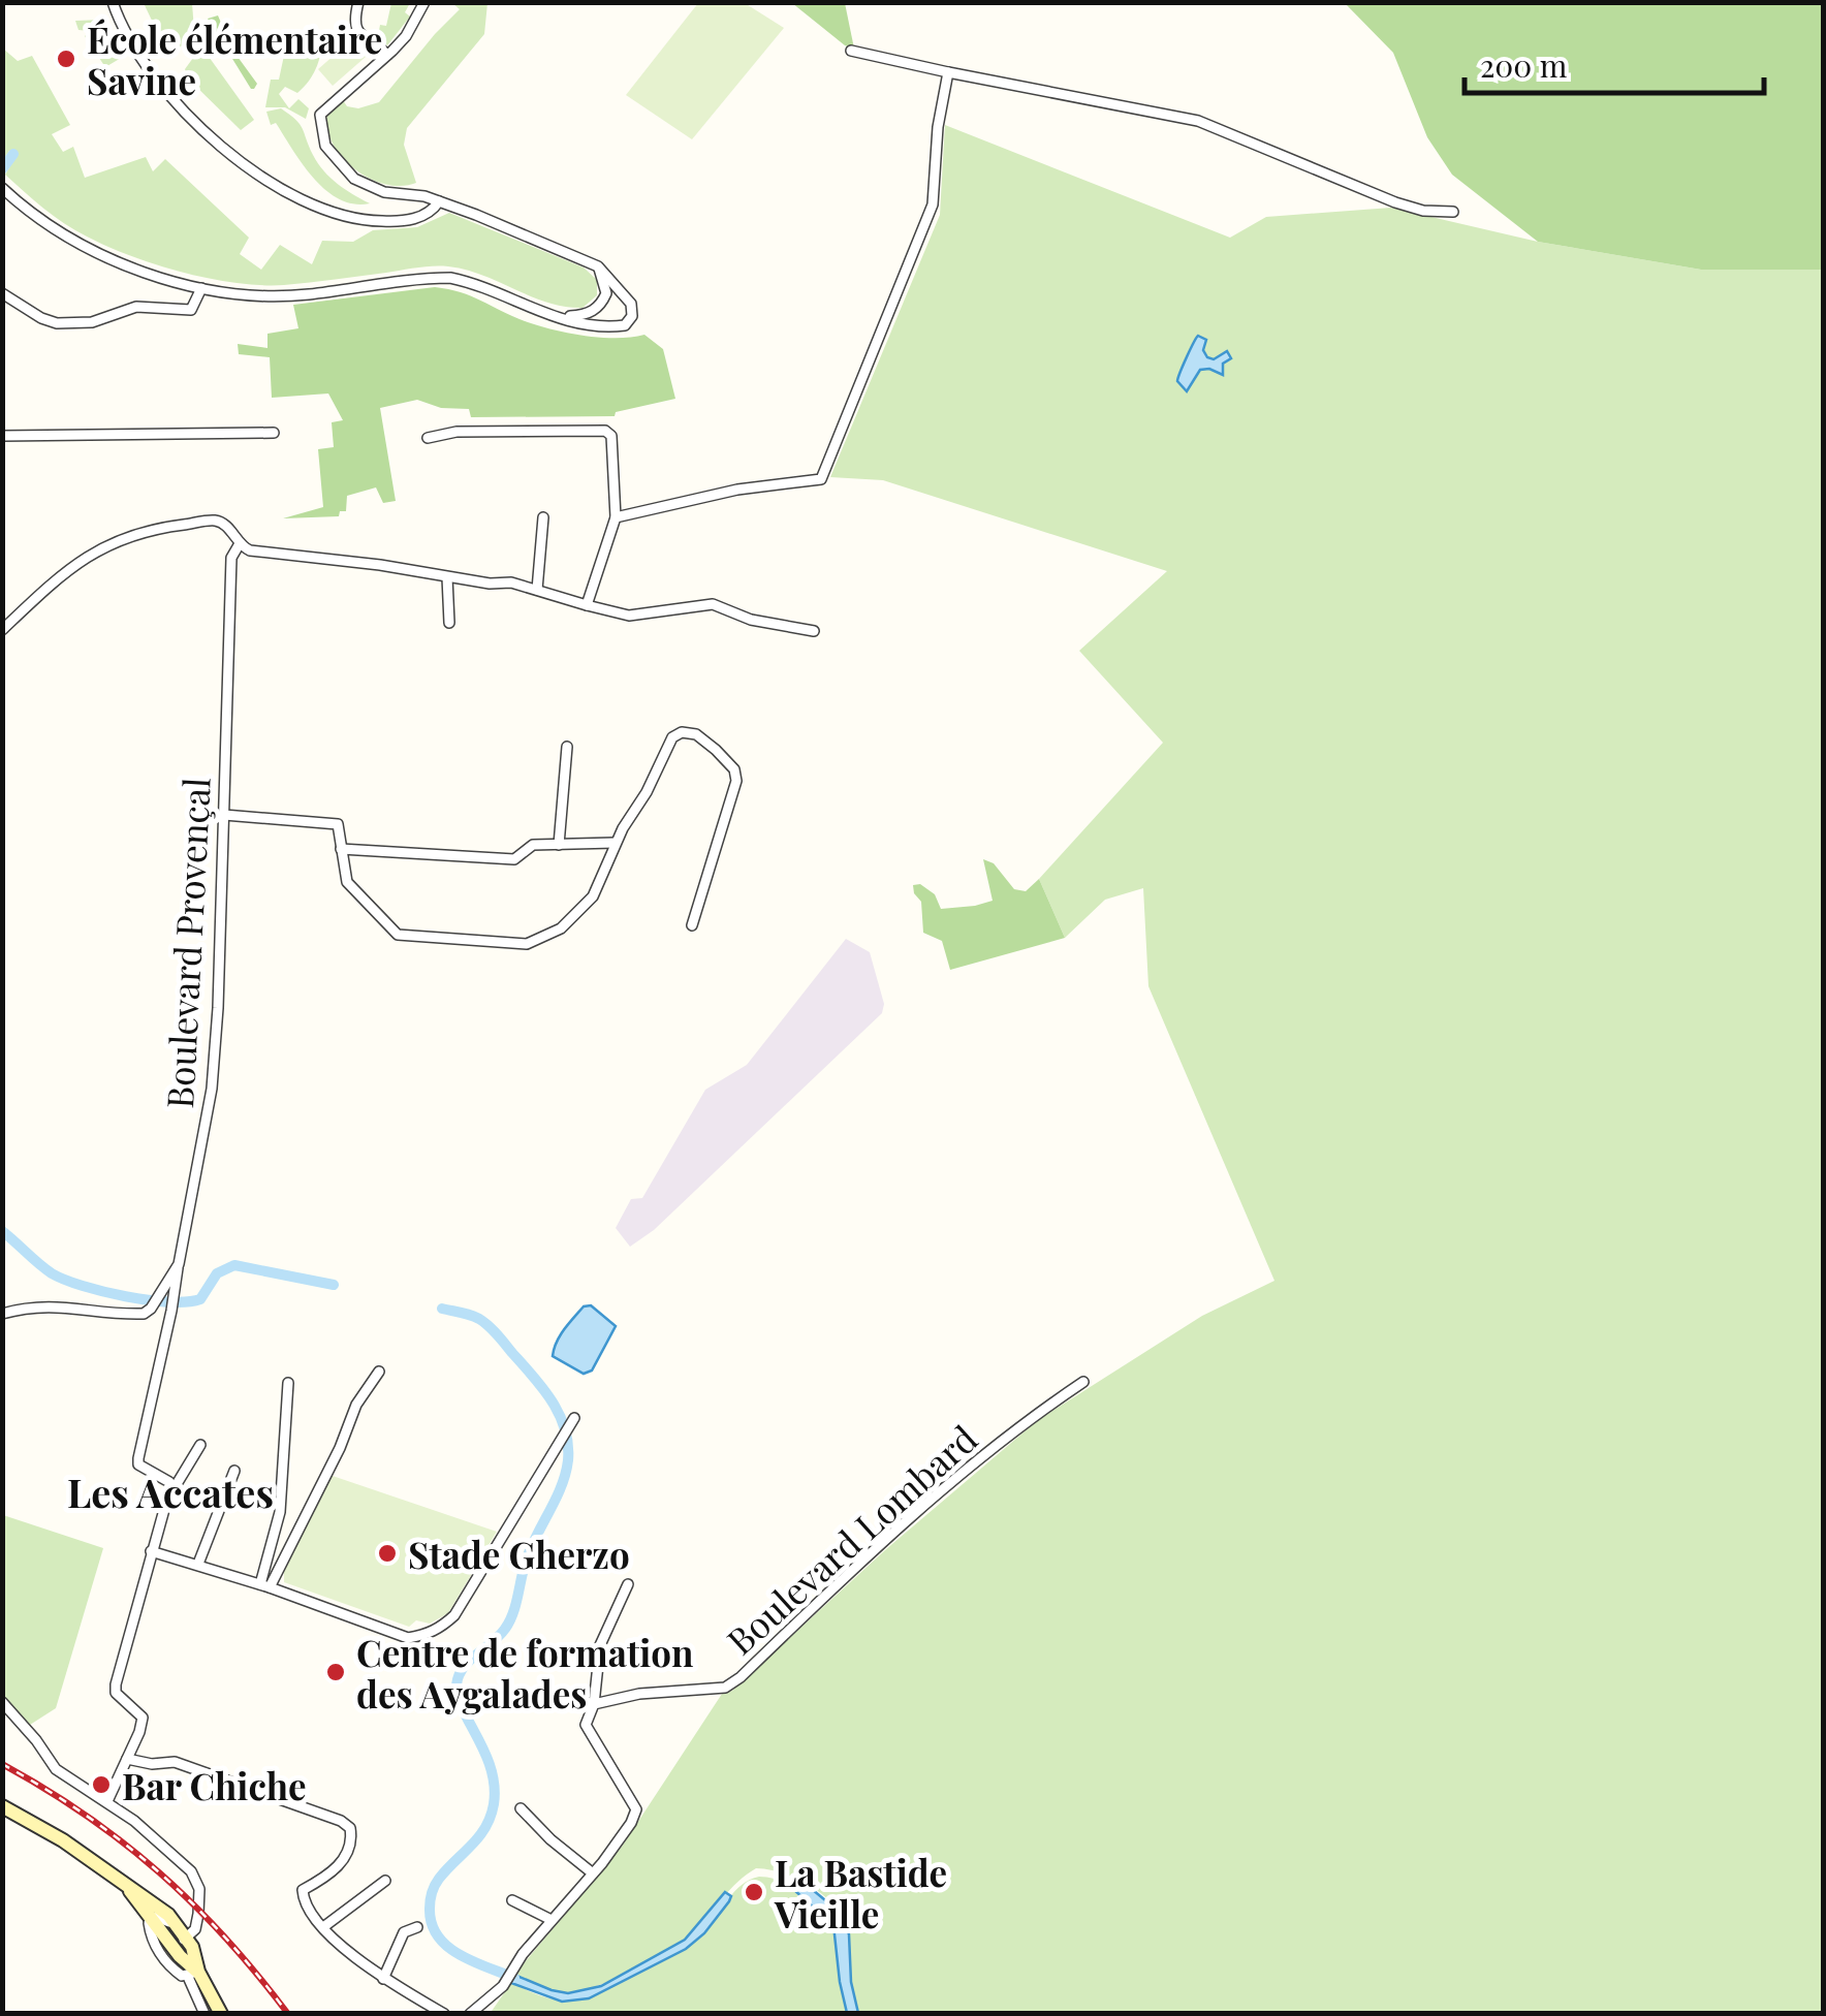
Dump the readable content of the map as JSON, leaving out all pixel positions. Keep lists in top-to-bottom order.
{
  "streets": {
    "street": ["Boulevard Provençal", "Boulevard Lombard"]
  },
  "districts": ["Les Accates"],
  "places": [
    "École élémentaire Savine",
    "Stade Gherzo",
    "Centre de formation des Aygalades",
    "Bar Chiche",
    "La Bastide Vieille"
  ],
  "scale_bar": "200 m"
}
